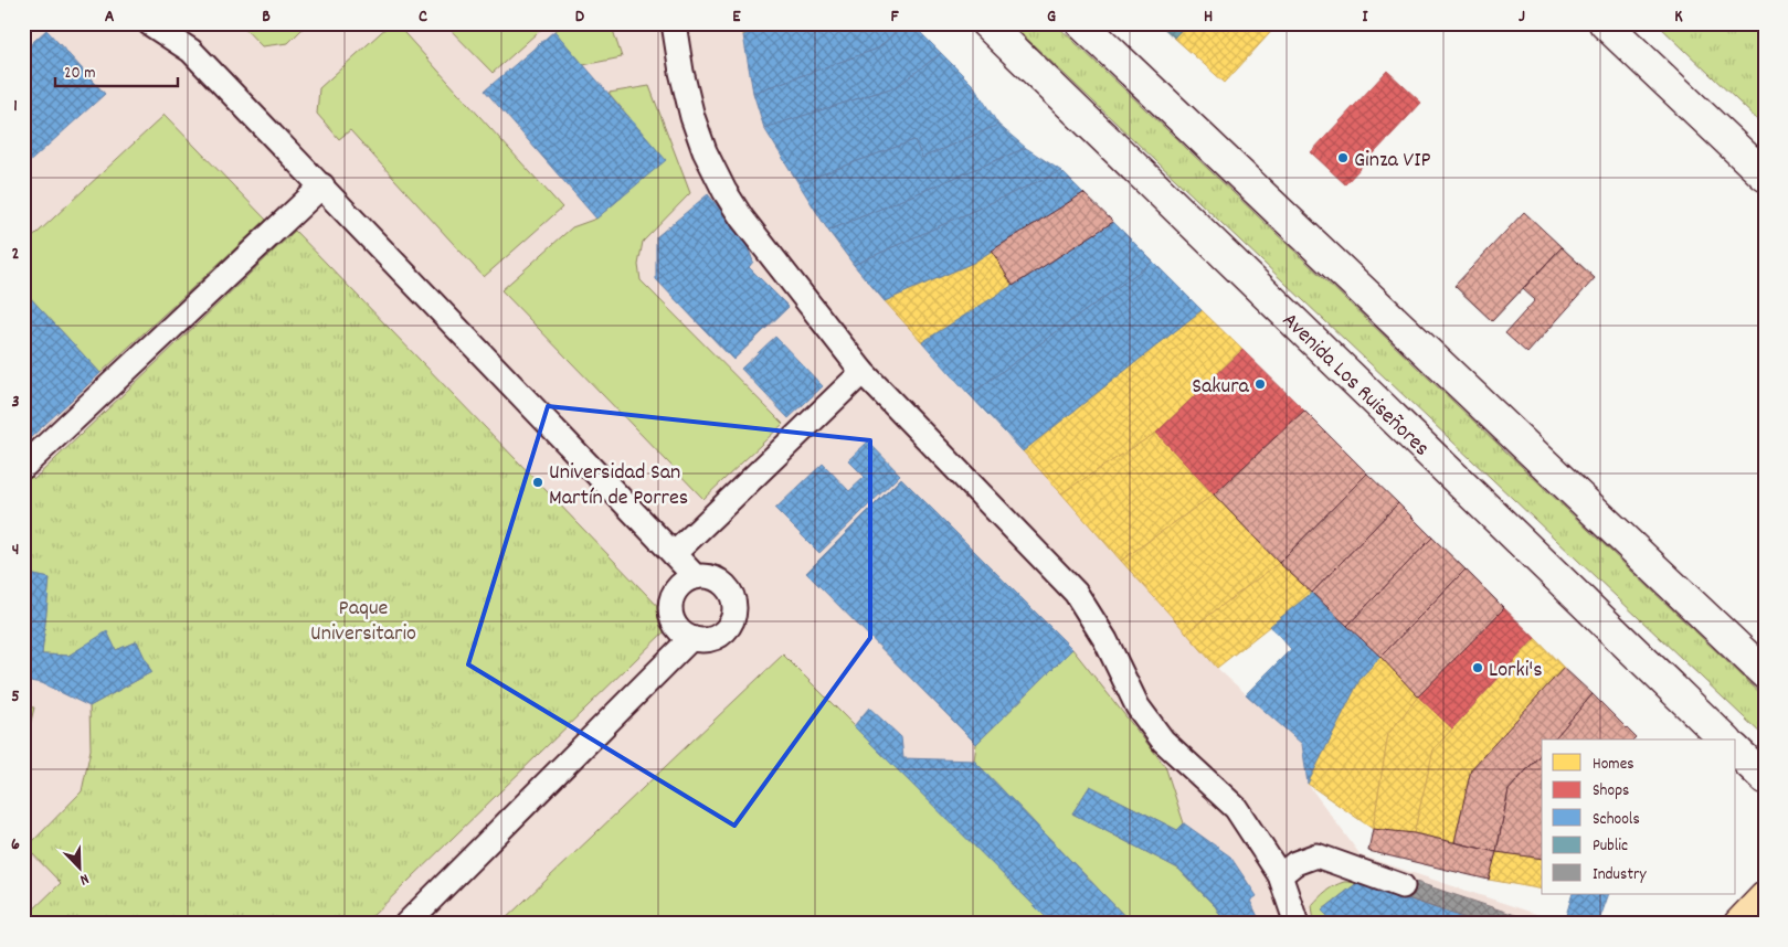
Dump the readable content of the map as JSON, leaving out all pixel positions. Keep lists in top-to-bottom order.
{
  "streets": {
    "main road": ["Avenida Los Ruiseñores"]
  },
  "parks": ["Paque Universitario"],
  "places": [
    "Ginza VIP",
    "Sakura",
    "Universidad San Martín de Porres",
    "Lorki's"
  ],
  "legend": [
    "Homes",
    "Shops",
    "Schools",
    "Public",
    "Industry"
  ],
  "scale_bar": "20 m",
  "north": "bottom right",
  "grid": {
    "columns": [
      "A",
      "B",
      "C",
      "D",
      "E",
      "F",
      "G",
      "H",
      "I",
      "J",
      "K"
    ],
    "rows": [
      "1",
      "2",
      "3",
      "4",
      "5",
      "6"
    ]
  }
}
